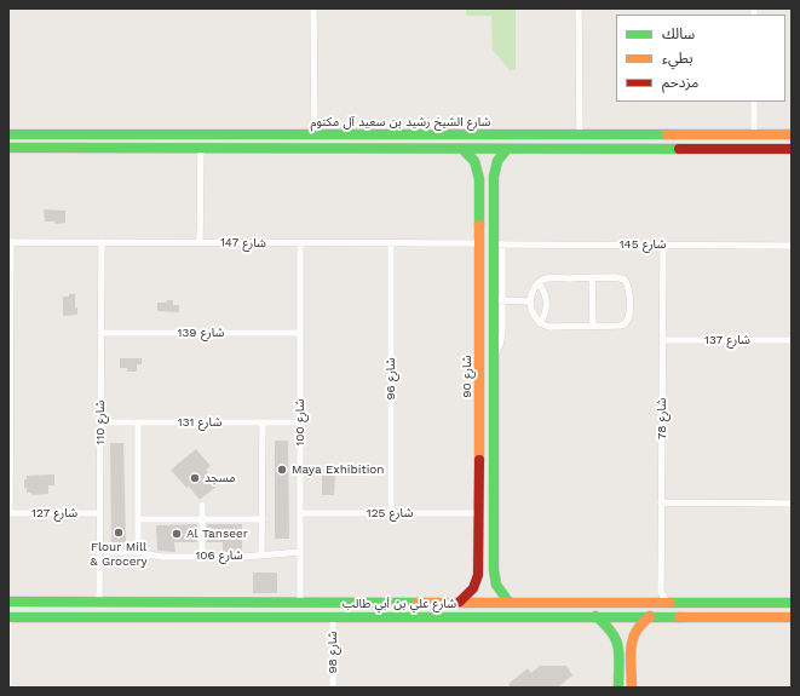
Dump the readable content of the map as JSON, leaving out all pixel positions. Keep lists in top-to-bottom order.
{
  "streets": {
    "street": [
      "شارع الشيخ رشيد بن سعيد آل مكتوم",
      "شارع 147",
      "شارع 145",
      "شارع 139",
      "شارع 137",
      "شارع 90",
      "شارع 96",
      "شارع 78",
      "شارع 110",
      "شارع 131",
      "شارع 100",
      "شارع 127",
      "شارع 125",
      "شارع 106",
      "شارع علي بن أبي طالب",
      "شارع 98"
    ]
  },
  "crossings": [
    ["شارع 147", "شارع 90"],
    ["شارع 147", "شارع 96"],
    ["شارع 147", "شارع 110"],
    ["شارع 147", "شارع 100"],
    ["شارع 145", "شارع 78"],
    ["شارع 139", "شارع 110"],
    ["شارع 139", "شارع 100"],
    ["شارع 137", "شارع 78"],
    ["شارع 90", "شارع 125"],
    ["شارع 90", "شارع علي بن أبي طالب"],
    ["شارع 96", "شارع 125"],
    ["شارع 110", "شارع 131"],
    ["شارع 110", "شارع 127"],
    ["شارع 110", "شارع 106"],
    ["شارع 110", "شارع علي بن أبي طالب"],
    ["شارع 131", "شارع 100"],
    ["شارع 100", "شارع 125"],
    ["شارع 100", "شارع 106"],
    ["شارع 100", "شارع علي بن أبي طالب"],
    ["شارع علي بن أبي طالب", "شارع 98"]
  ],
  "places": [
    "Maya Exhibition",
    "مسجد",
    "Flour Mill & Grocery",
    "Al Tanseer"
  ],
  "legend": ["سالك", "بطيء", "مزدحم"]
}
